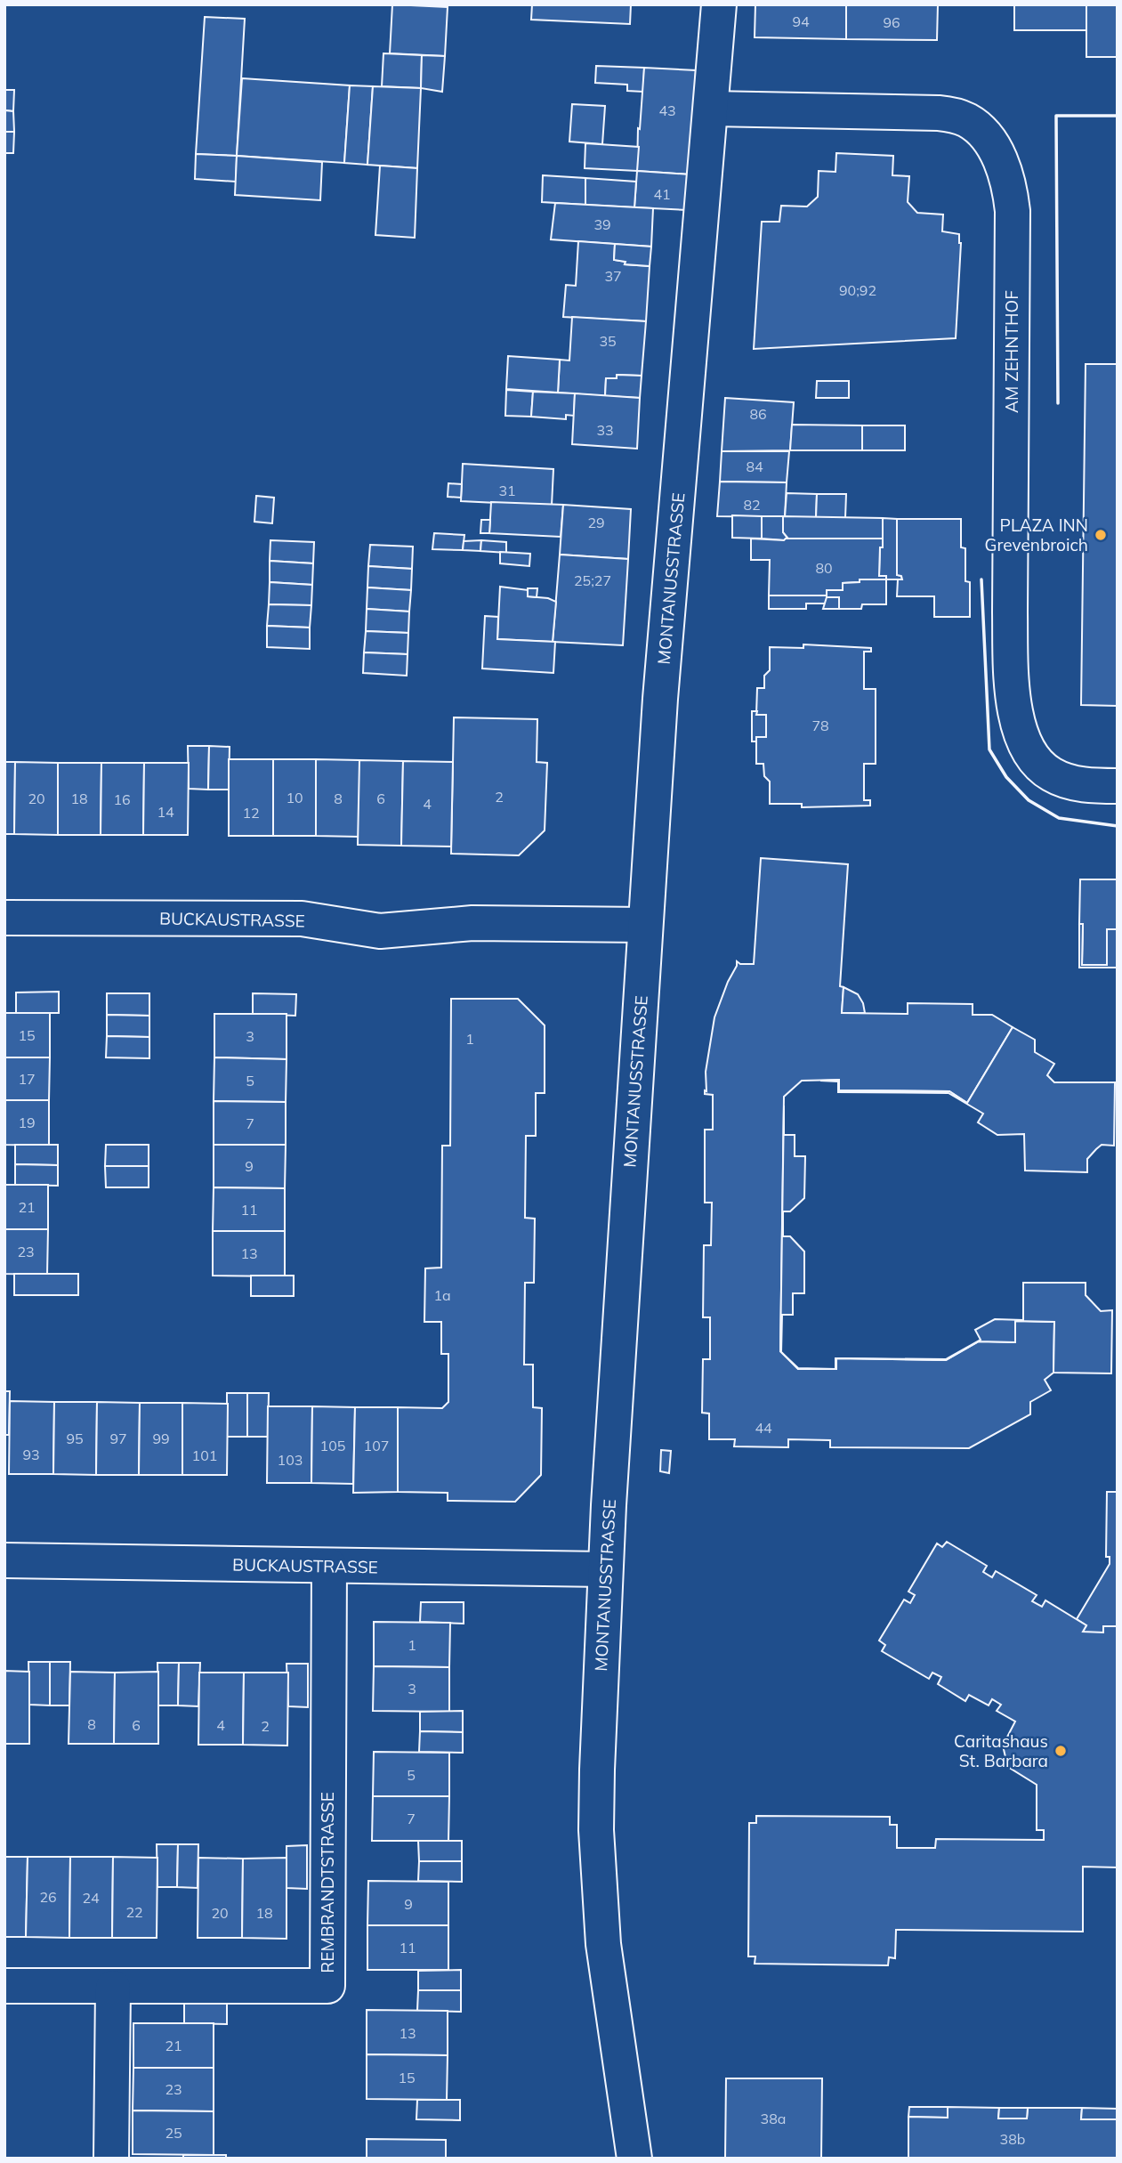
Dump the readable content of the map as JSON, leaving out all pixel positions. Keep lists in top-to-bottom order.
{
  "streets": {
    "street": [
      "AM ZEHNTHOF",
      "MONTANUSSTRASSE",
      "BUCKAUSTRASSE",
      "REMBRANDTSTRASSE"
    ]
  },
  "crossings": [
    ["AM ZEHNTHOF", "MONTANUSSTRASSE"],
    ["MONTANUSSTRASSE", "BUCKAUSTRASSE"],
    ["BUCKAUSTRASSE", "REMBRANDTSTRASSE"]
  ],
  "places": ["PLAZA INN Grevenbroich", "Caritashaus St. Barbara"],
  "house_numbers": [
    "94",
    "96",
    "43",
    "41",
    "39",
    "37",
    "90;92",
    "35",
    "86",
    "33",
    "84",
    "31",
    "82",
    "29",
    "80",
    "25;27",
    "78",
    "2",
    "10",
    "20",
    "18",
    "8",
    "6",
    "16",
    "4",
    "14",
    "12",
    "15",
    "3",
    "1",
    "17",
    "5",
    "19",
    "7",
    "9",
    "21",
    "11",
    "23",
    "13",
    "1a",
    "44",
    "95",
    "97",
    "99",
    "105",
    "107",
    "93",
    "101",
    "103",
    "1",
    "3",
    "8",
    "6",
    "4",
    "2",
    "5",
    "7",
    "26",
    "24",
    "9",
    "22",
    "20",
    "18",
    "11",
    "13",
    "21",
    "15",
    "23",
    "38a",
    "25",
    "38b"
  ]
}
